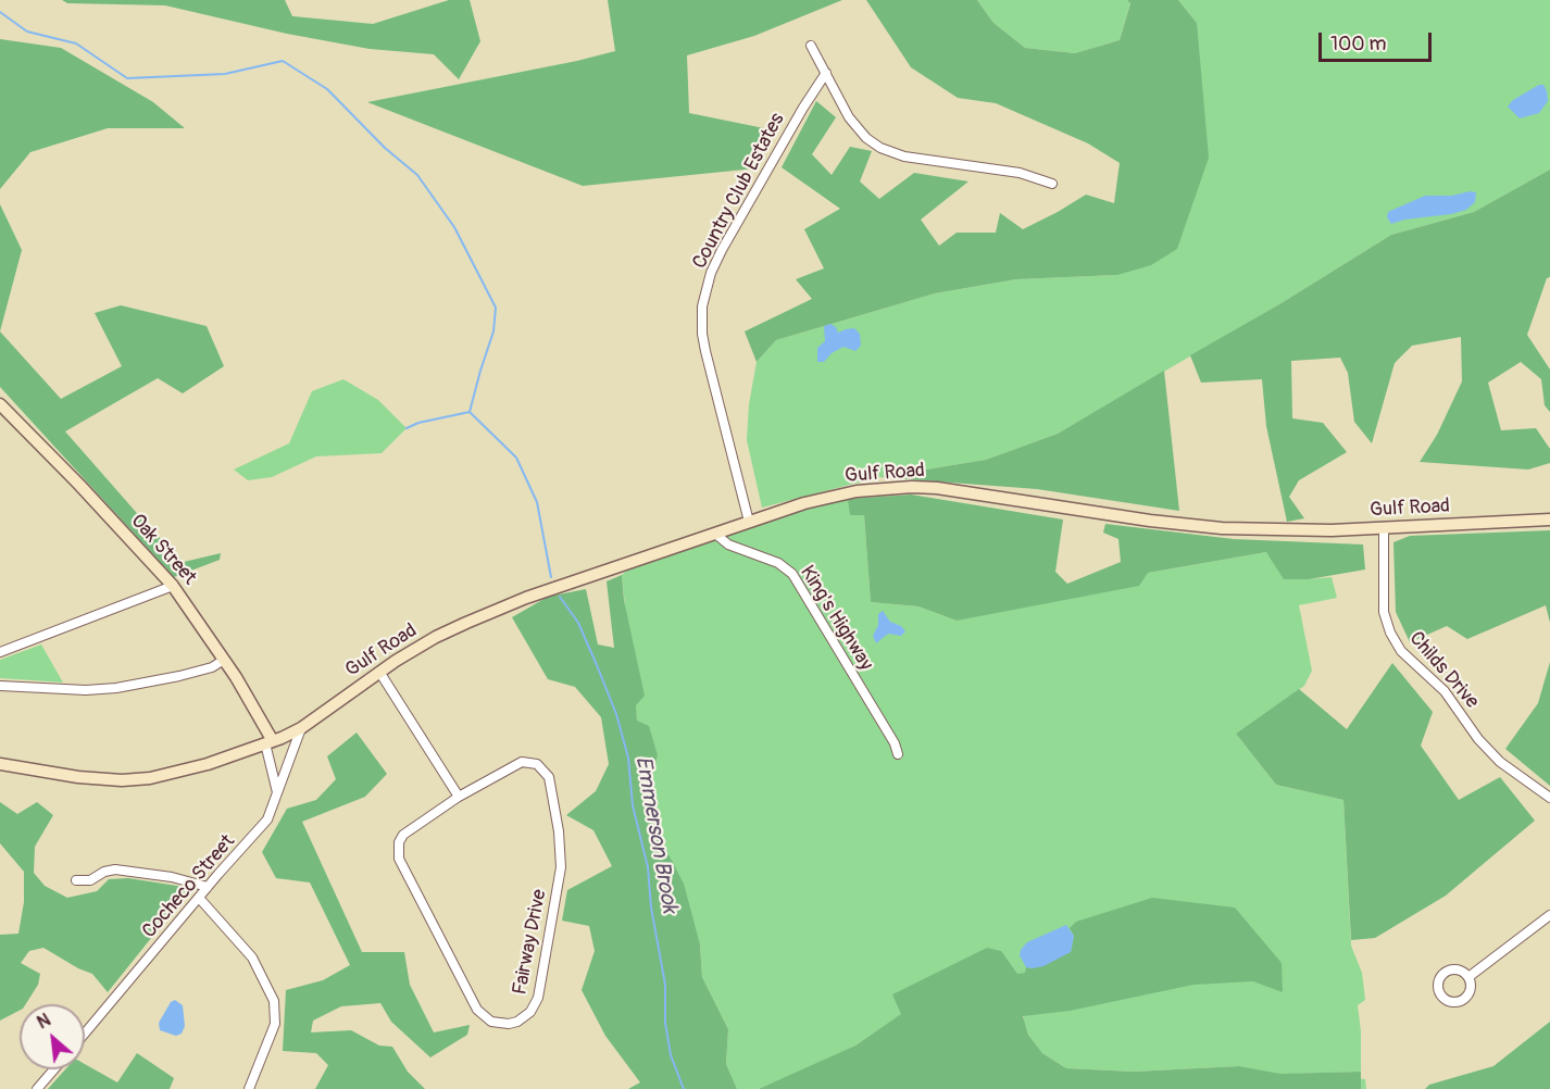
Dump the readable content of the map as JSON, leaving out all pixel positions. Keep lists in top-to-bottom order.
{
  "streets": {
    "street": [
      "Country Club Estates",
      "Gulf Road",
      "Oak Street",
      "King's Highway",
      "Childs Drive",
      "Cocheco Street",
      "Fairway Drive"
    ]
  },
  "crossings": [
    ["Country Club Estates", "Gulf Road"],
    ["Gulf Road", "Oak Street"],
    ["Gulf Road", "King's Highway"],
    ["Gulf Road", "Childs Drive"],
    ["Gulf Road", "Cocheco Street"]
  ],
  "water": ["Emmerson Brook"],
  "scale_bar": "100 m",
  "north": "top left"
}
